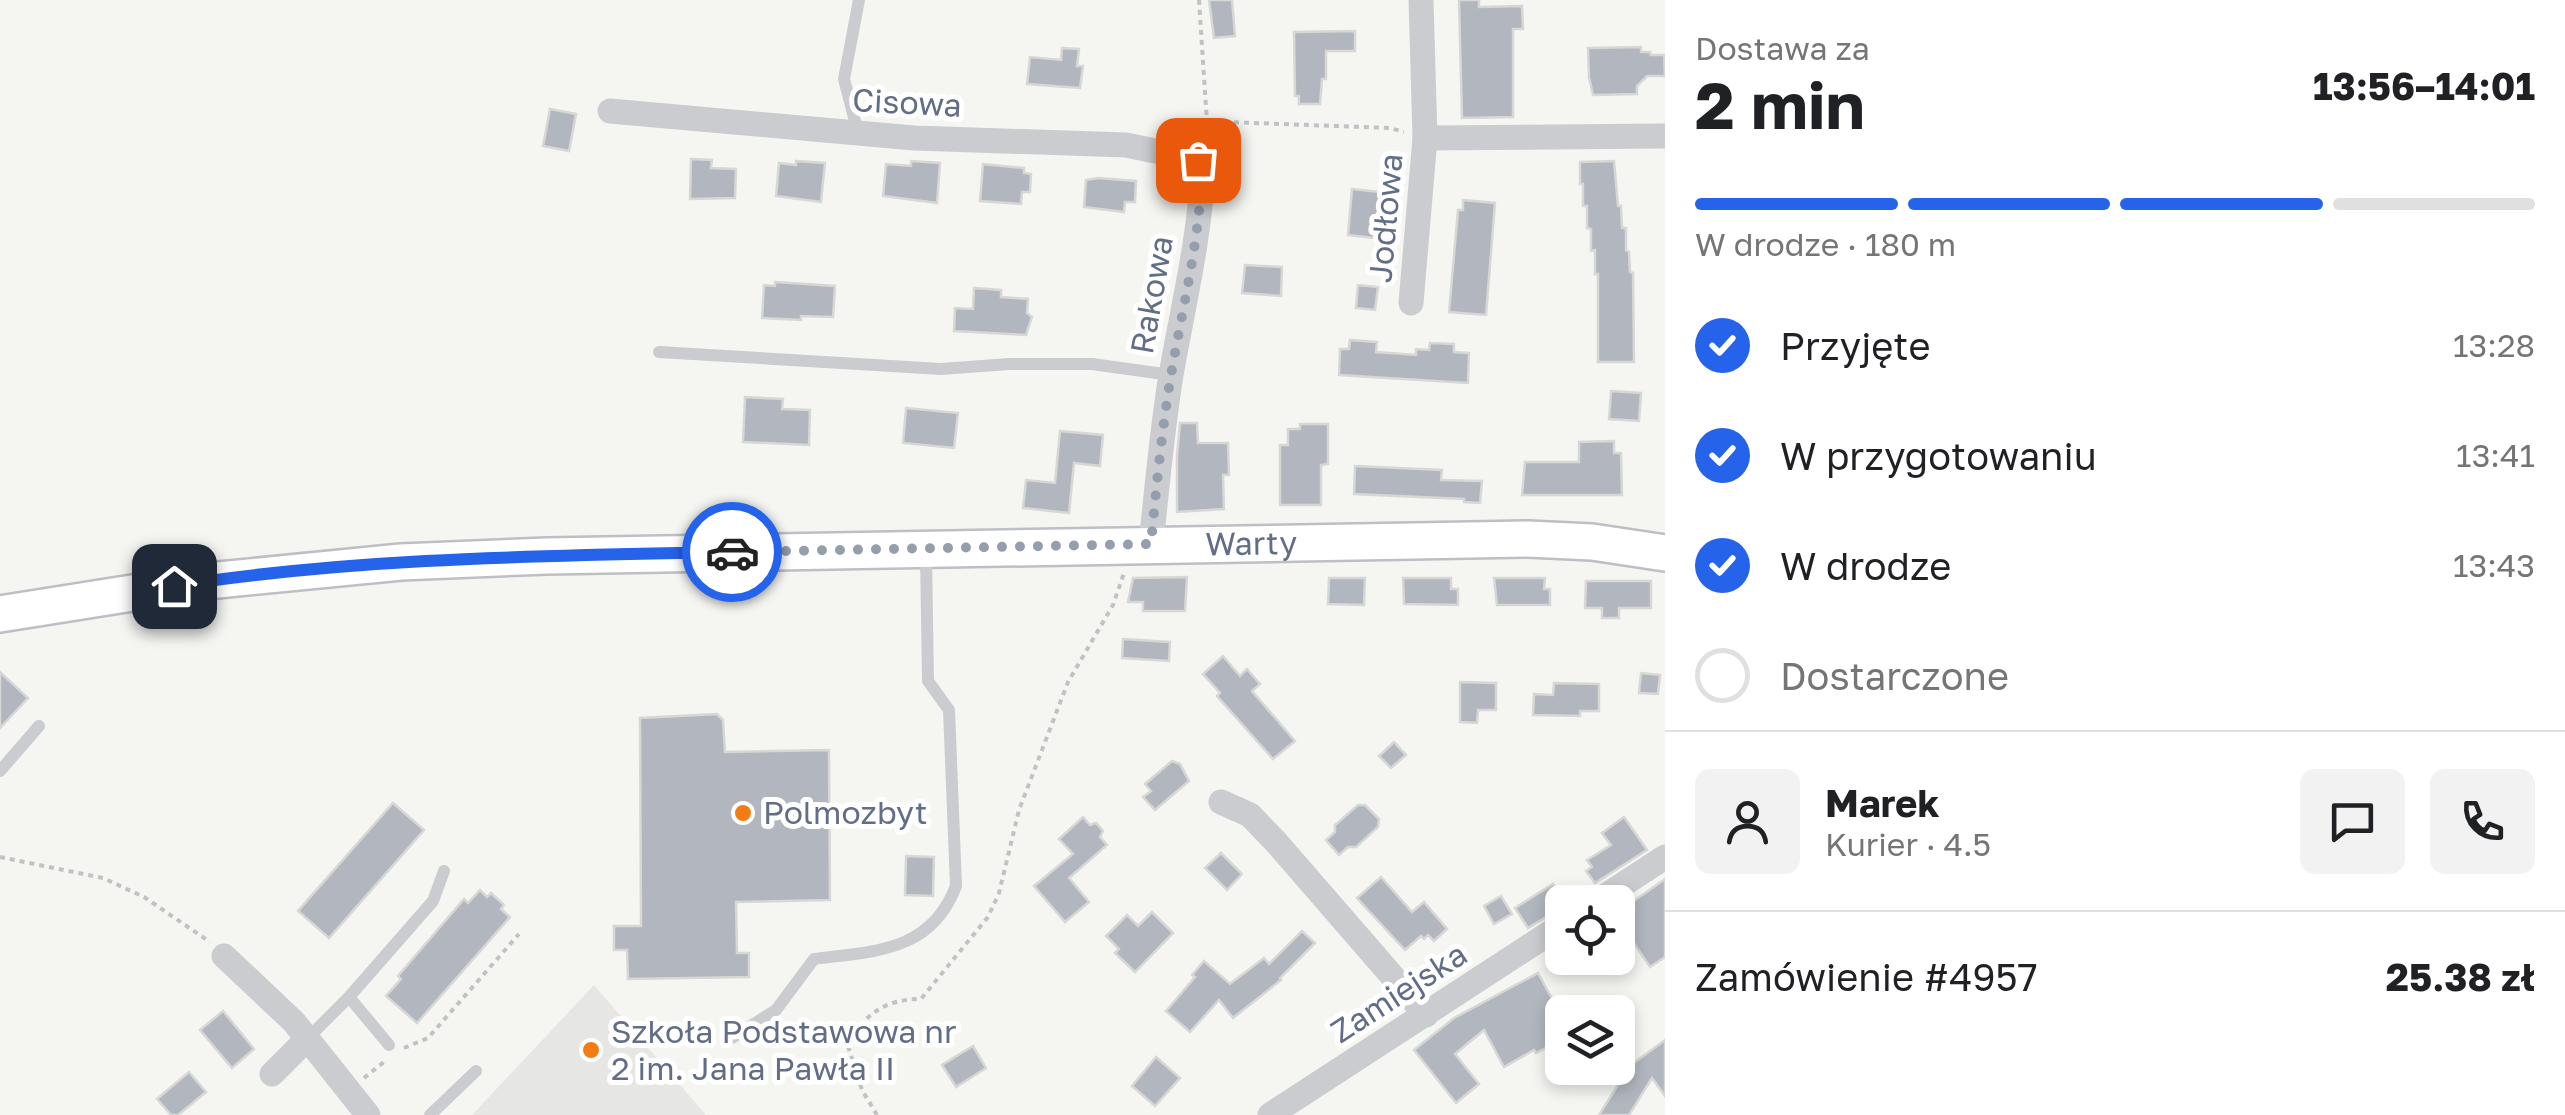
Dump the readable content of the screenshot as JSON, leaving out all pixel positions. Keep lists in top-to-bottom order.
{
  "streets": {
    "main road": ["Warty"],
    "street": [
      "Cisowa",
      "Jodłowa",
      "Rakowa",
      "Zamiejska"
    ]
  },
  "crossings": [
    ["Cisowa", "Rakowa"],
    ["Rakowa", "Warty"]
  ],
  "places": ["Polmozbyt", "Szkoła Podstawowa nr 2 im. Jana Pawła II"],
  "page": {
    "heading": ["2 min", "Dostawa za", "13:56–14:01"],
    "panel": [
      "Marek",
      "Kurier · 4.5",
      "Zamówienie #4957",
      "25.38 zł"
    ],
    "bar": "W drodze · 180 m",
    "list": [
      ["Przyjęte", "13:28"],
      ["W przygotowaniu", "13:41"],
      ["W drodze", "13:43"],
      "Dostarczone"
    ]
  }
}
